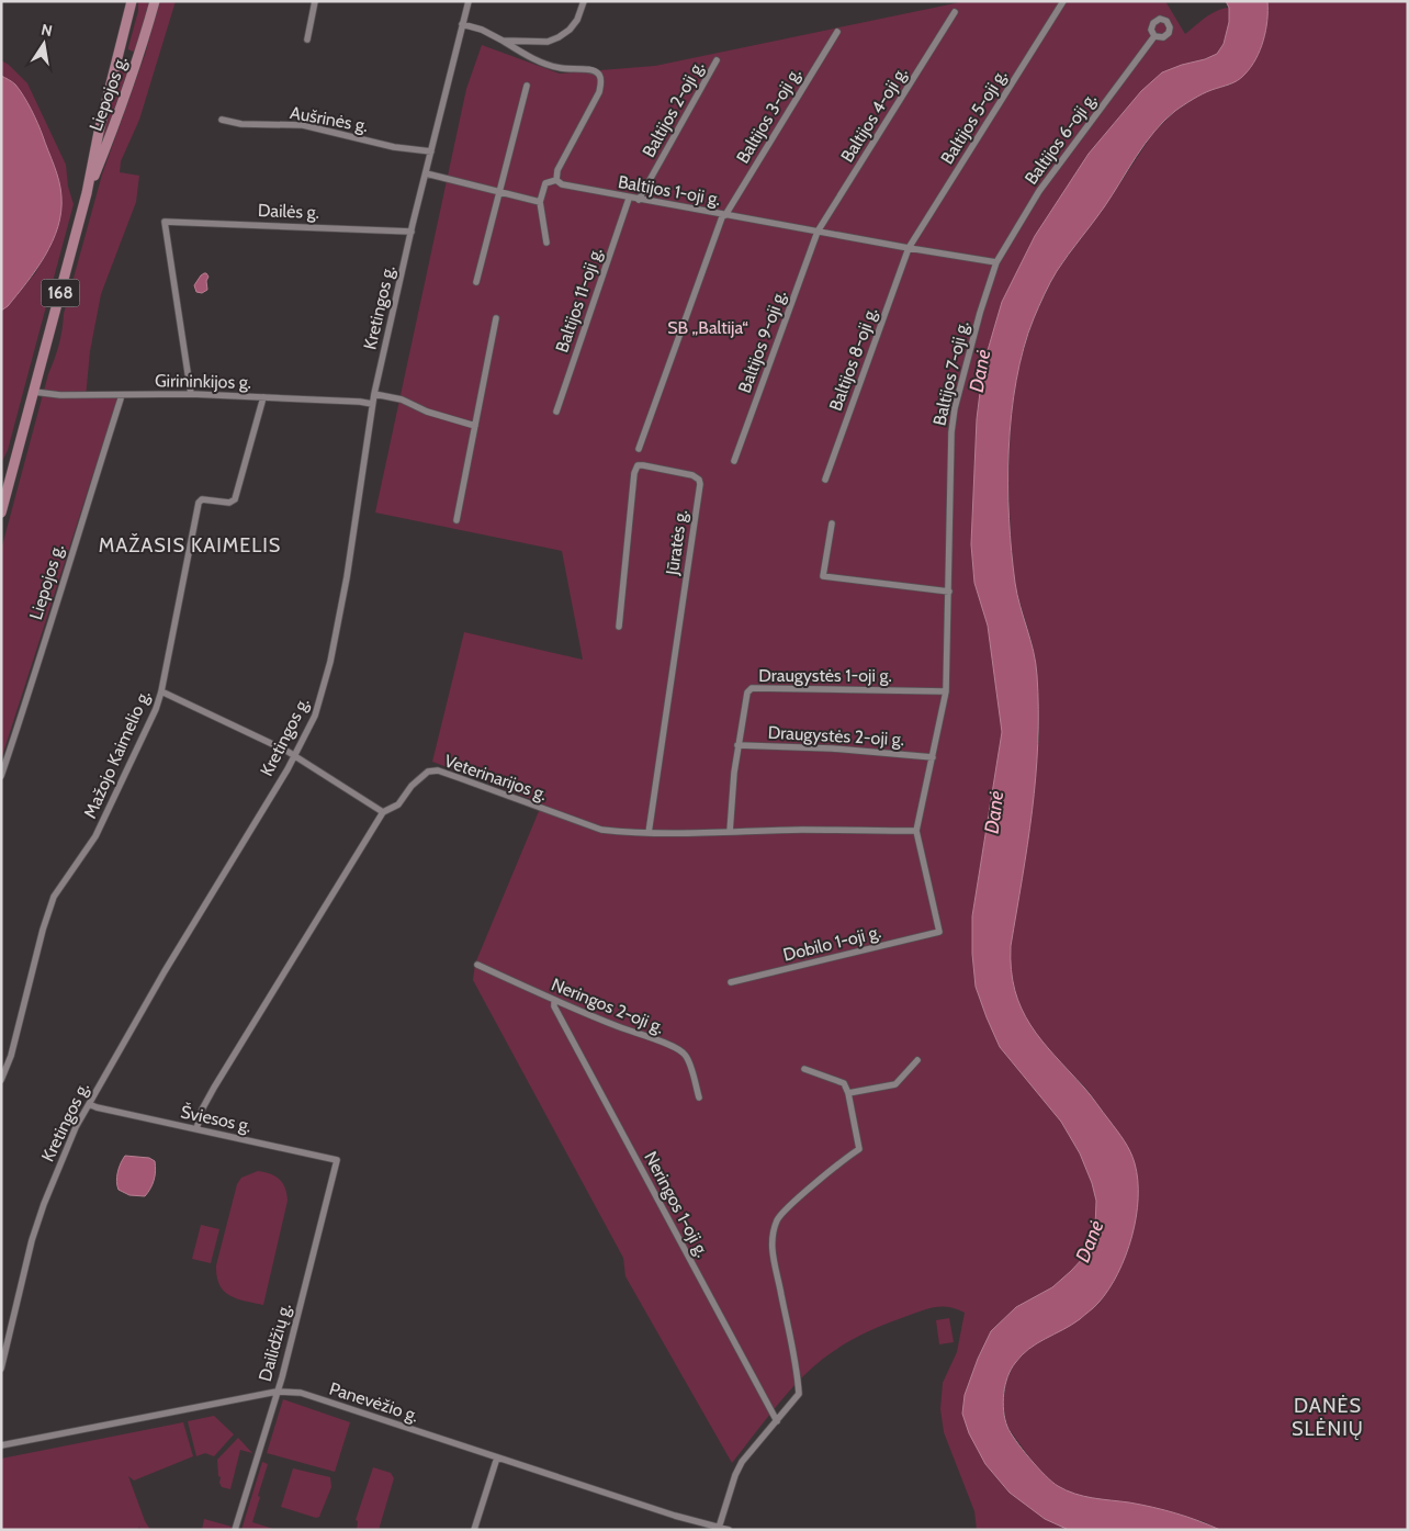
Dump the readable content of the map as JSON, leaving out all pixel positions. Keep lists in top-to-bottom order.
{
  "streets": {
    "main road": ["Liepojos g.", "168"],
    "street": [
      "Baltijos 2-oji g.",
      "Baltijos 4-oji g.",
      "Baltijos 3-oji g.",
      "Baltijos 5-oji g.",
      "Aušrinės g.",
      "Baltijos 6-oji g.",
      "Baltijos 1-oji g.",
      "Dailės g.",
      "Baltijos 11-oji g.",
      "Kretingos g.",
      "Baltijos 9-oji g.",
      "Baltijos 8-oji g.",
      "Baltijos 7-oji g.",
      "Girininkijos g.",
      "Jūratės g.",
      "Draugystės 1-oji g.",
      "Draugystės 2-oji g.",
      "Mažojo Kaimelio g.",
      "Veterinarijos g.",
      "Dobilo 1-oji g.",
      "Neringos 2-oji g.",
      "Šviesos g.",
      "Neringos 1-oji g.",
      "Dailidžių g.",
      "Panevėžio g."
    ]
  },
  "crossings": [
    ["Liepojos g.", "Girininkijos g."],
    ["Baltijos 2-oji g.", "Baltijos 1-oji g."],
    ["Baltijos 4-oji g.", "Baltijos 1-oji g."],
    ["Baltijos 4-oji g.", "Baltijos 9-oji g."],
    ["Baltijos 3-oji g.", "Baltijos 1-oji g."],
    ["Baltijos 5-oji g.", "Baltijos 1-oji g."],
    ["Baltijos 5-oji g.", "Baltijos 8-oji g."],
    ["Aušrinės g.", "Kretingos g."],
    ["Baltijos 6-oji g.", "Baltijos 1-oji g."],
    ["Baltijos 6-oji g.", "Baltijos 7-oji g."],
    ["Baltijos 1-oji g.", "Baltijos 11-oji g."],
    ["Baltijos 1-oji g.", "Baltijos 9-oji g."],
    ["Baltijos 1-oji g.", "Baltijos 8-oji g."],
    ["Baltijos 1-oji g.", "Baltijos 7-oji g."],
    ["Dailės g.", "Kretingos g."],
    ["Dailės g.", "Girininkijos g."],
    ["Kretingos g.", "Girininkijos g."],
    ["Kretingos g.", "Šviesos g."],
    ["Baltijos 7-oji g.", "Draugystės 1-oji g."],
    ["Baltijos 7-oji g.", "Draugystės 2-oji g."],
    ["Baltijos 7-oji g.", "Veterinarijos g."],
    ["Baltijos 7-oji g.", "Dobilo 1-oji g."],
    ["Girininkijos g.", "Mažojo Kaimelio g."],
    ["Jūratės g.", "Veterinarijos g."],
    ["Draugystės 1-oji g.", "Draugystės 2-oji g."],
    ["Draugystės 1-oji g.", "Veterinarijos g."],
    ["Veterinarijos g.", "Dobilo 1-oji g."],
    ["Veterinarijos g.", "Šviesos g."],
    ["Neringos 2-oji g.", "Neringos 1-oji g."],
    ["Šviesos g.", "Dailidžių g."],
    ["Dailidžių g.", "Panevėžio g."]
  ],
  "districts": ["MAŽASIS KAIMELIS", "DANĖS SLĖNIŲ"],
  "water": ["Danė"],
  "parks": ["SB „Baltija“"],
  "north": "top"
}
